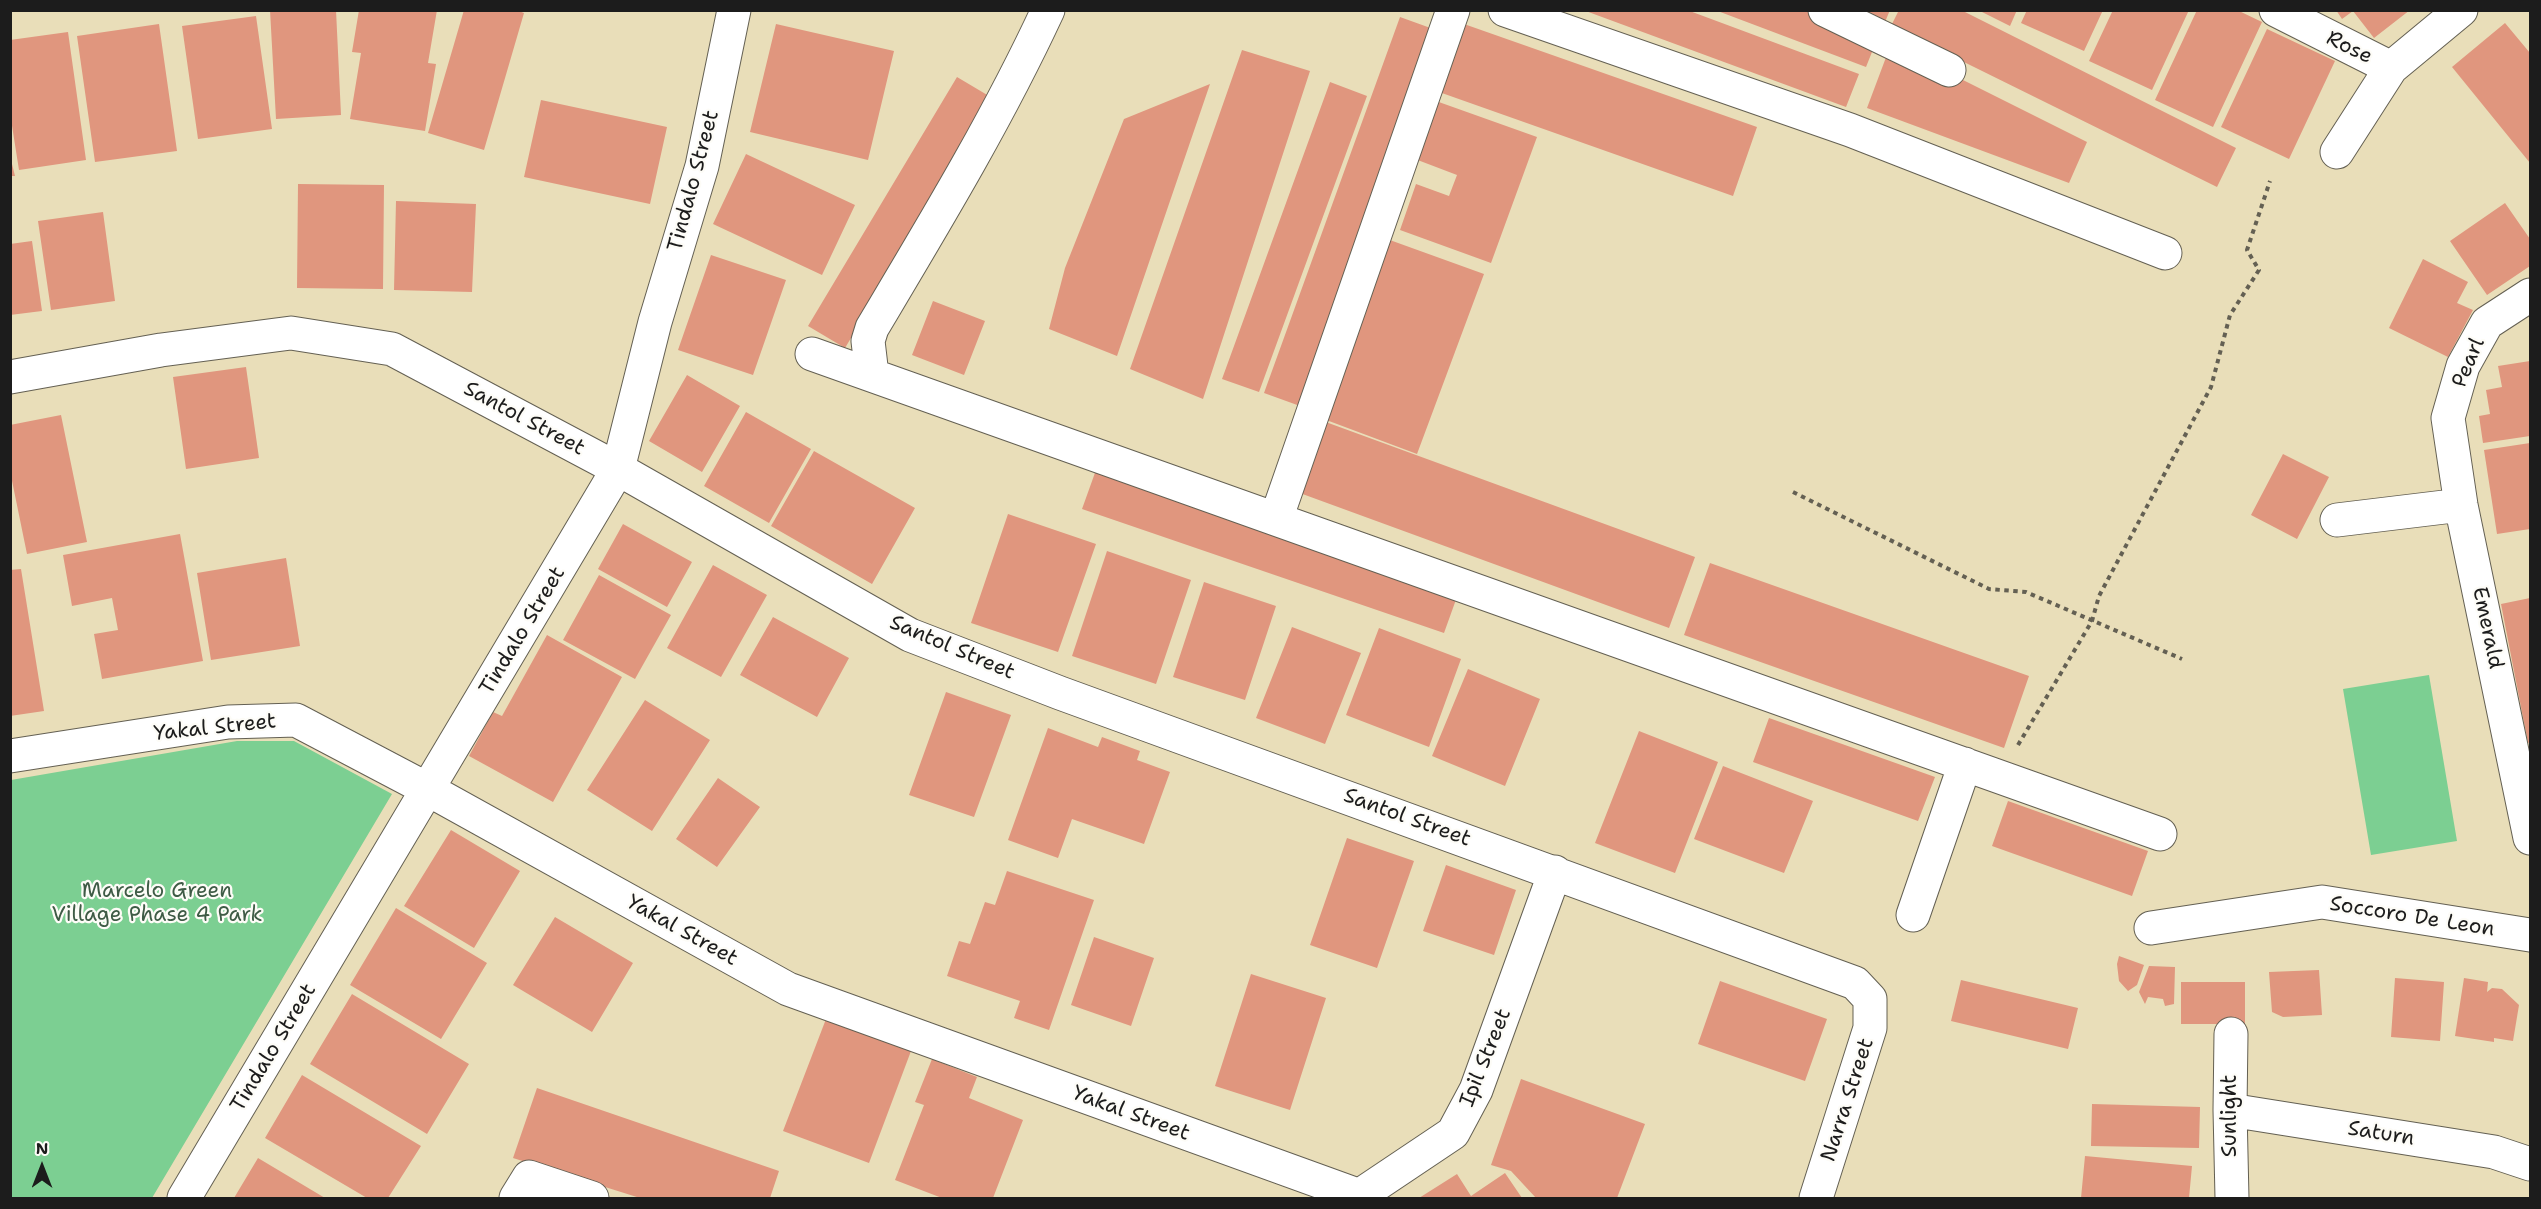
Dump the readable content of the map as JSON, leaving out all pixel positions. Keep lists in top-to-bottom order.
{
  "streets": {
    "street": [
      "Rose",
      "Tindalo Street",
      "Pearl",
      "Santol Street",
      "Emerald",
      "Yakal Street",
      "Soccoro De Leon",
      "Ipil Street",
      "Narra Street",
      "Sunlight",
      "Saturn"
    ]
  },
  "crossings": [
    ["Tindalo Street", "Santol Street"],
    ["Tindalo Street", "Yakal Street"],
    ["Pearl", "Emerald"],
    ["Santol Street", "Ipil Street"],
    ["Santol Street", "Narra Street"],
    ["Yakal Street", "Ipil Street"],
    ["Sunlight", "Saturn"]
  ],
  "parks": ["Marcelo Green Village Phase 4 Park"],
  "north": "top"
}
